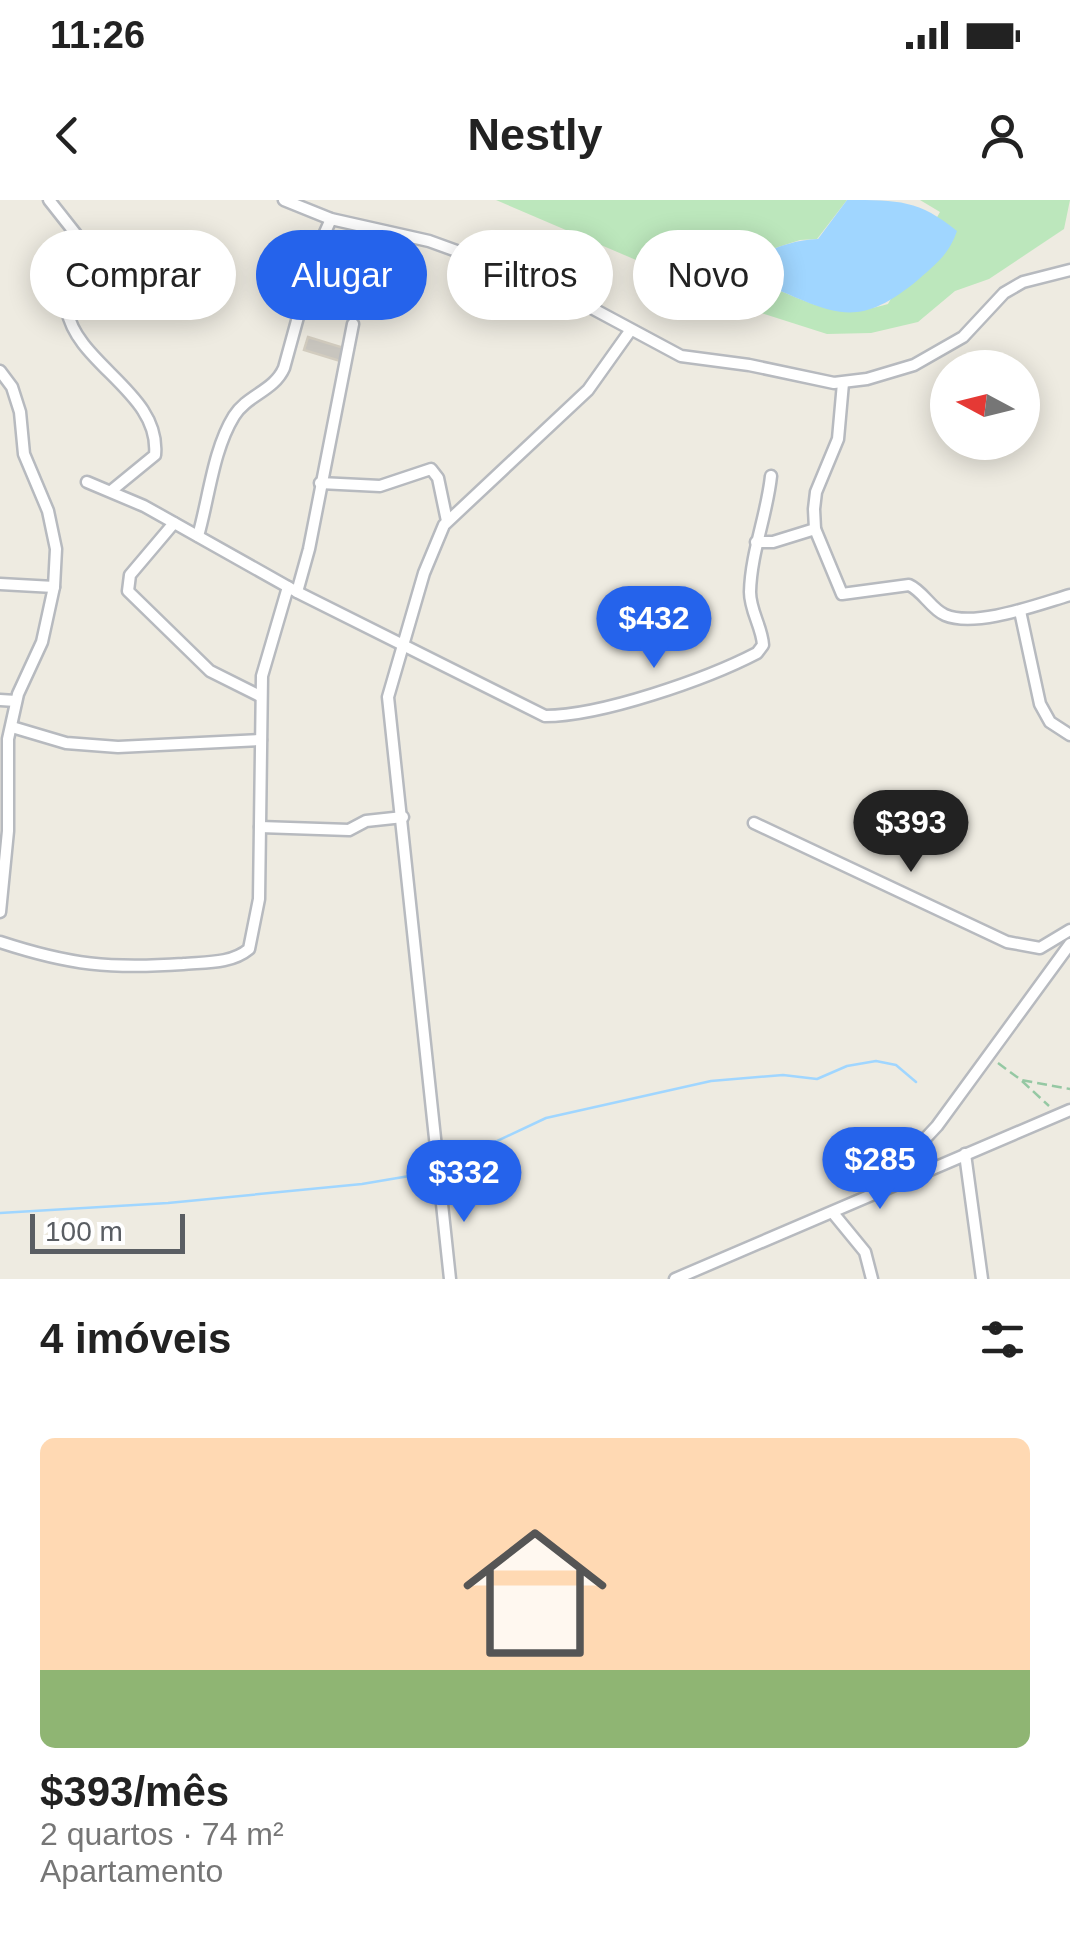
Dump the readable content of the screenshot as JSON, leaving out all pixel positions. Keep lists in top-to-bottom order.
{
  "scale_bar": "100 m",
  "north": "left",
  "page": {
    "status": "11:26",
    "header": "Nestly",
    "chip": [
      "Comprar",
      "Alugar",
      "Filtros",
      "Novo"
    ],
    "price": [
      "$432",
      "$393",
      "$285",
      "$332"
    ],
    "scale": "100 m",
    "heading": "4 imóveis",
    "list": [
      {
        "name": "$393/mês",
        "note": "2 quartos · 74 m² · Apartamento"
      }
    ]
  }
}
